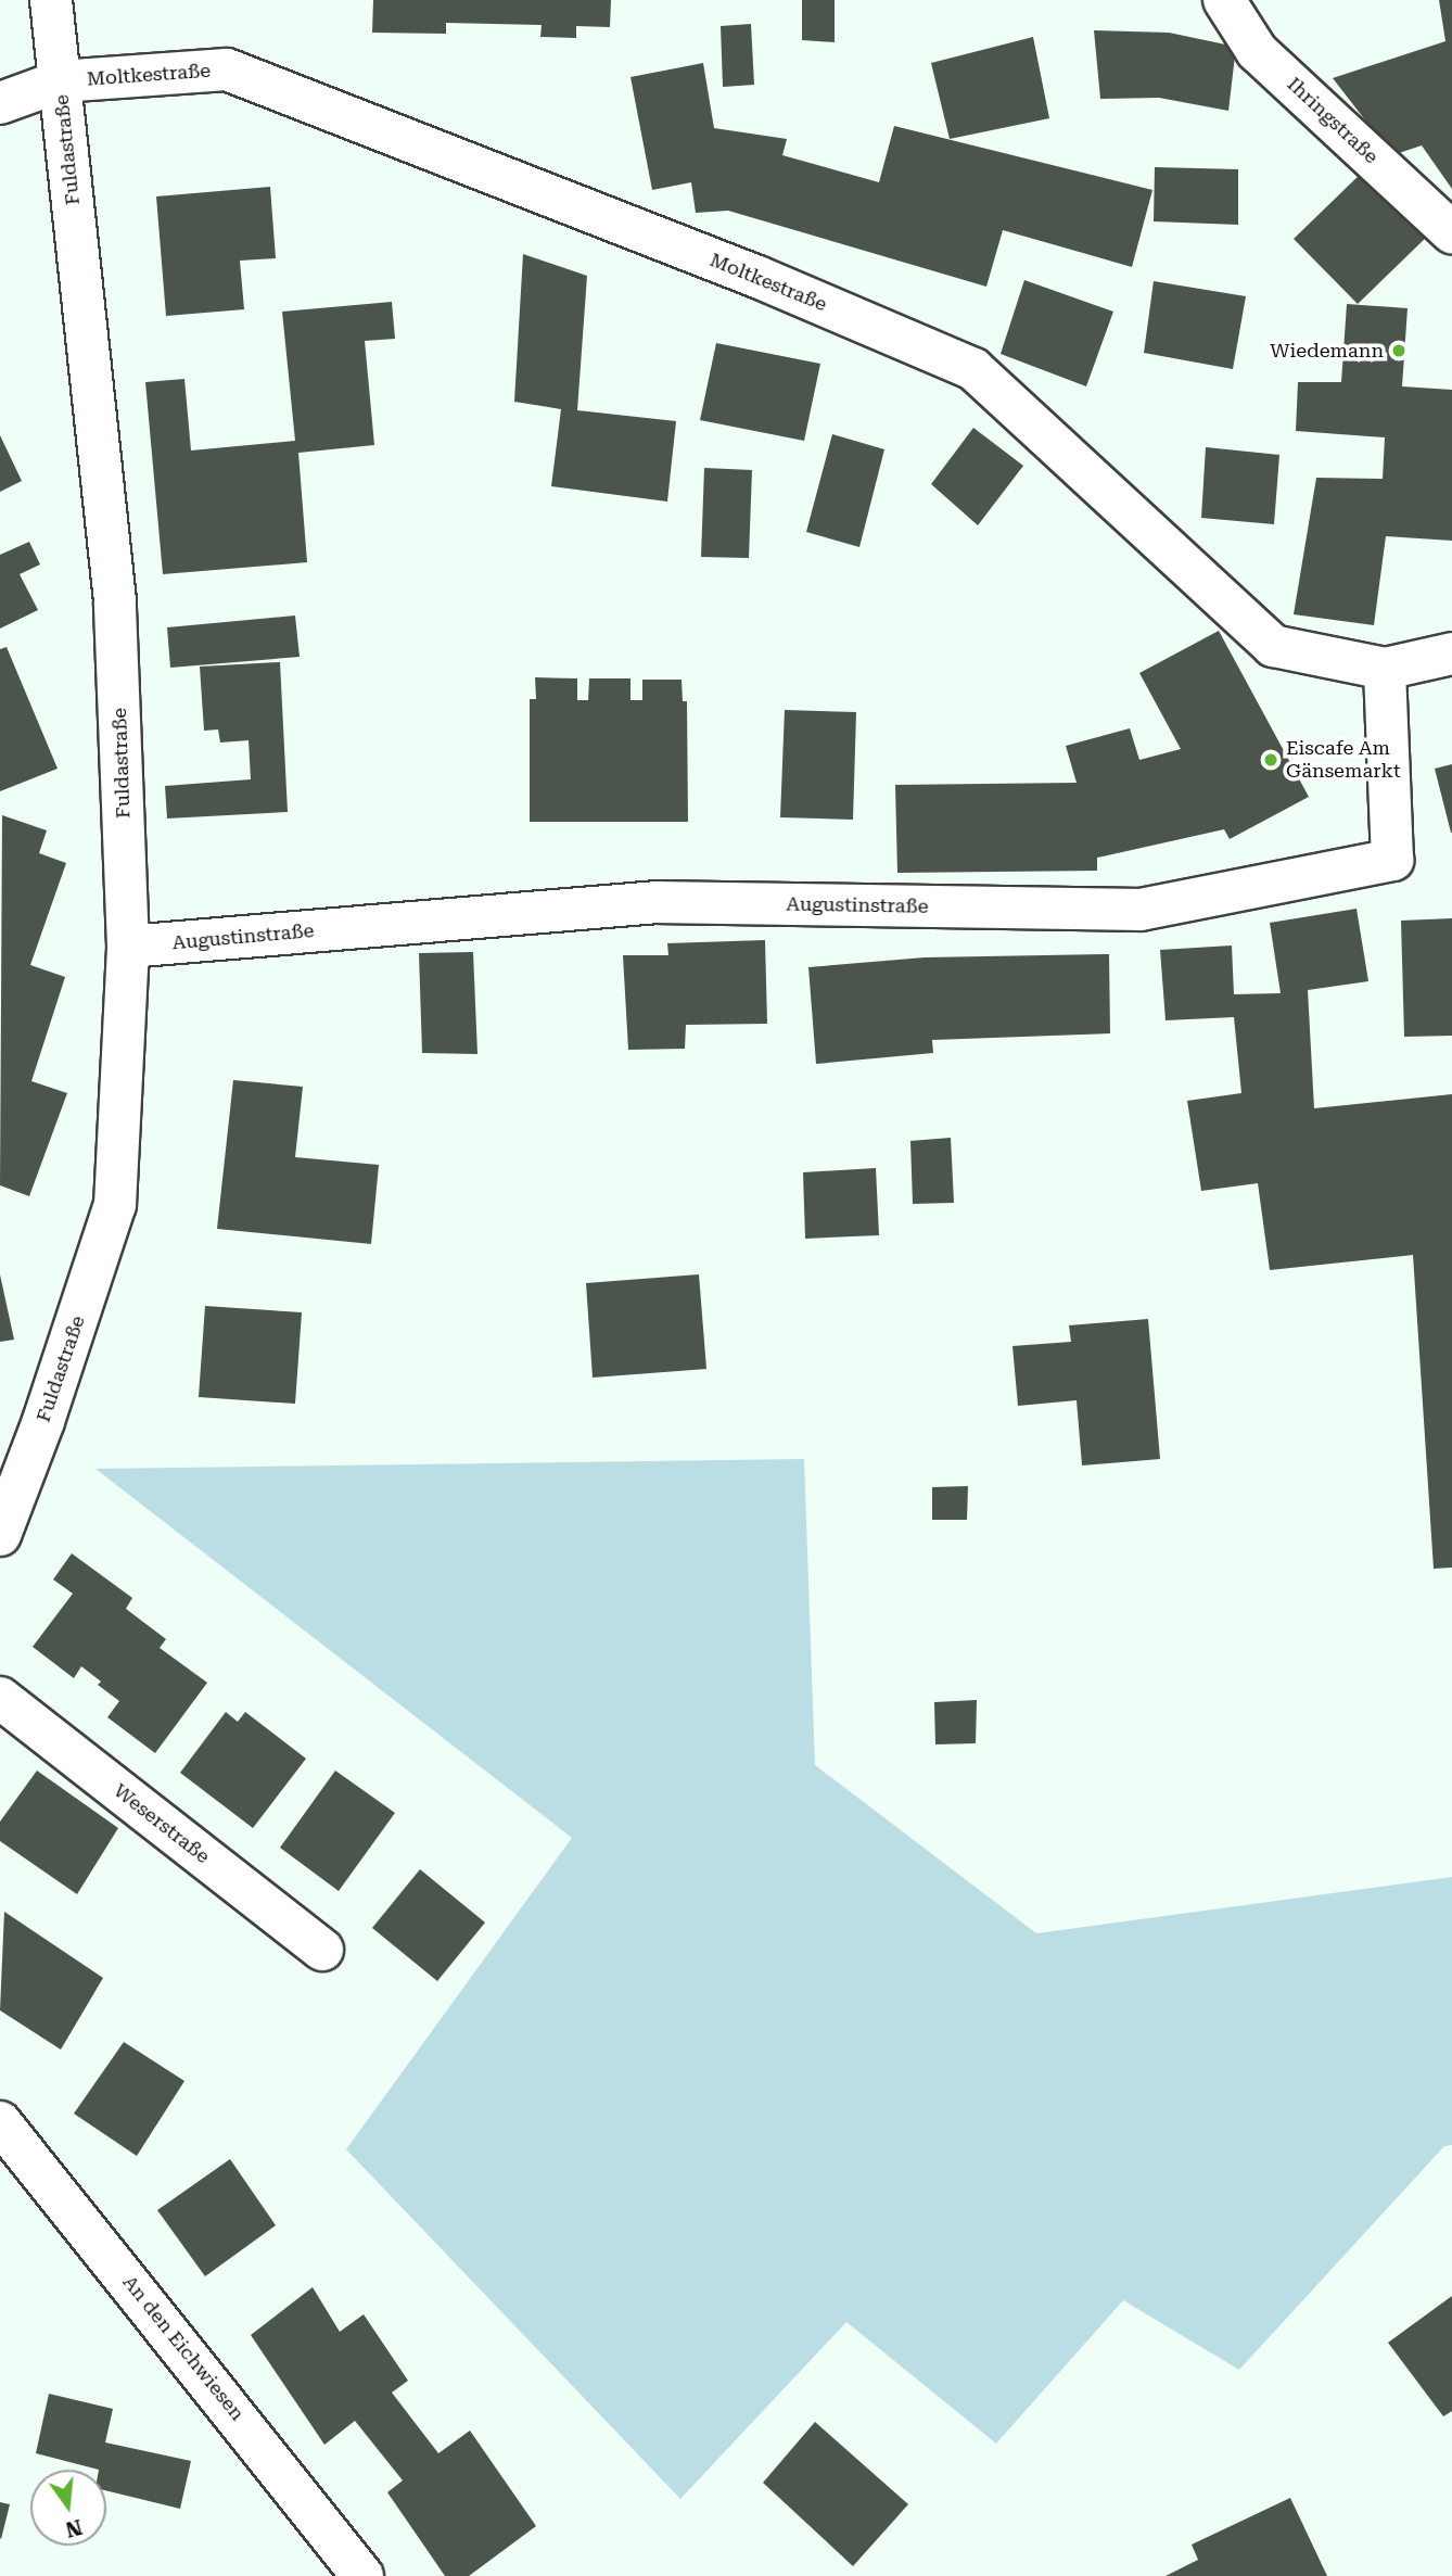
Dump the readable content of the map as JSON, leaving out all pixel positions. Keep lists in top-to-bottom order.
{
  "streets": {
    "street": [
      "Moltkestraße",
      "Ihringstraße",
      "Fuldastraße",
      "Augustinstraße",
      "Weserstraße",
      "An den Eichwiesen"
    ]
  },
  "crossings": [
    ["Moltkestraße", "Fuldastraße"],
    ["Moltkestraße", "Augustinstraße"],
    ["Fuldastraße", "Augustinstraße"]
  ],
  "places": ["Wiedemann", "Eiscafe Am Gänsemarkt"],
  "north": "bottom"
}
